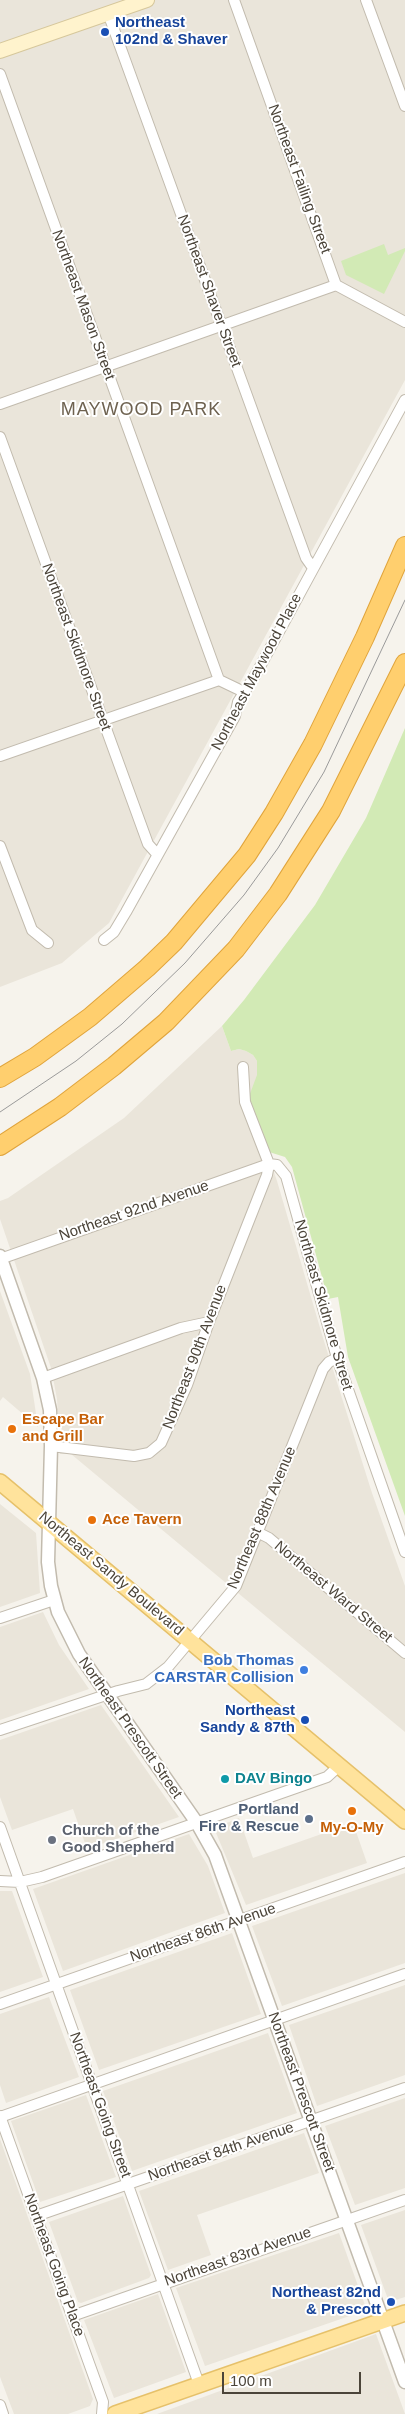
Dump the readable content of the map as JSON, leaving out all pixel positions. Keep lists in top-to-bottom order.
{
  "streets": {
    "main road": ["Northeast Sandy Boulevard"],
    "street": [
      "Northeast Failing Street",
      "Northeast Shaver Street",
      "Northeast Mason Street",
      "Northeast Skidmore Street",
      "Northeast Maywood Place",
      "Northeast 92nd Avenue",
      "Northeast 90th Avenue",
      "Northeast 88th Avenue",
      "Northeast Ward Street",
      "Northeast Prescott Street",
      "Northeast 86th Avenue",
      "Northeast Going Street",
      "Northeast 84th Avenue",
      "Northeast 83rd Avenue",
      "Northeast Going Place"
    ]
  },
  "crossings": [
    ["Northeast Shaver Street", "Northeast Maywood Place"],
    ["Northeast Skidmore Street", "Northeast Maywood Place"],
    ["Northeast Skidmore Street", "Northeast 92nd Avenue"],
    ["Northeast Skidmore Street", "Northeast 90th Avenue"],
    ["Northeast Skidmore Street", "Northeast 88th Avenue"],
    ["Northeast 92nd Avenue", "Northeast 90th Avenue"],
    ["Northeast 92nd Avenue", "Northeast Prescott Street"],
    ["Northeast 90th Avenue", "Northeast Prescott Street"],
    ["Northeast 88th Avenue", "Northeast Sandy Boulevard"],
    ["Northeast 88th Avenue", "Northeast Ward Street"],
    ["Northeast 88th Avenue", "Northeast Prescott Street"],
    ["Northeast Sandy Boulevard", "Northeast Prescott Street"],
    ["Northeast Prescott Street", "Northeast 86th Avenue"],
    ["Northeast Prescott Street", "Northeast 84th Avenue"],
    ["Northeast Prescott Street", "Northeast 83rd Avenue"],
    ["Northeast 86th Avenue", "Northeast Going Street"],
    ["Northeast Going Street", "Northeast 84th Avenue"],
    ["Northeast Going Street", "Northeast 83rd Avenue"],
    ["Northeast 84th Avenue", "Northeast Going Place"],
    ["Northeast 83rd Avenue", "Northeast Going Place"]
  ],
  "districts": ["MAYWOOD PARK"],
  "places": [
    "Northeast 102nd & Shaver",
    "Escape Bar and Grill",
    "Ace Tavern",
    "Bob Thomas CARSTAR Collision",
    "Northeast Sandy & 87th",
    "DAV Bingo",
    "My-O-My",
    "Portland Fire & Rescue",
    "Church of the Good Shepherd",
    "Northeast 82nd & Prescott"
  ],
  "scale_bar": "100 m"
}
